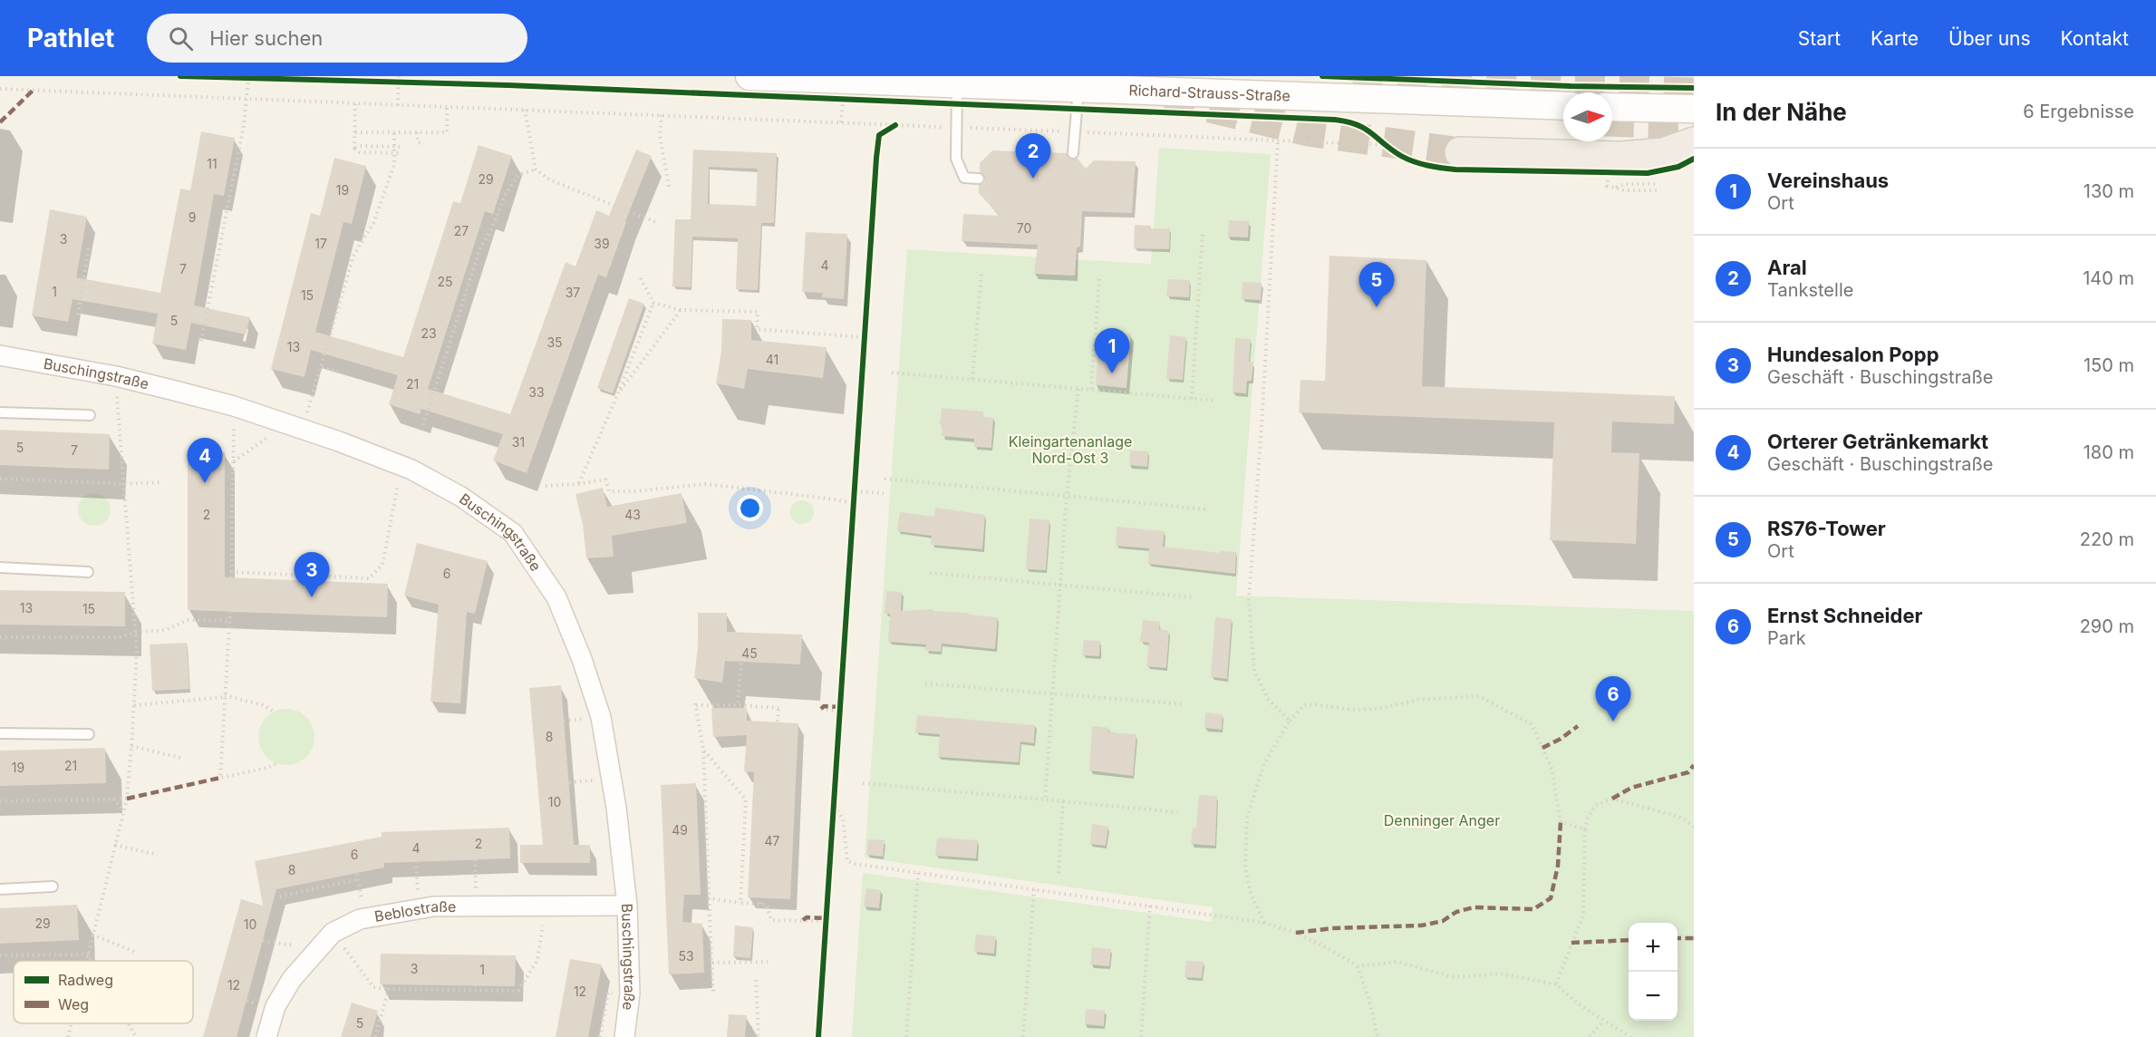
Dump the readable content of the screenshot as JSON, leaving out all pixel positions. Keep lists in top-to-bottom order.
{
  "streets": {
    "main road": ["Richard-Strauss-Straße"],
    "street": ["Buschingstraße", "Beblostraße"]
  },
  "crossings": [
    ["Buschingstraße", "Beblostraße"]
  ],
  "parks": ["Kleingartenanlage Nord-Ost 3", "Denninger Anger"],
  "house_numbers": [
    "11",
    "29",
    "19",
    "9",
    "70",
    "27",
    "3",
    "17",
    "39",
    "4",
    "7",
    "25",
    "1",
    "37",
    "15",
    "5",
    "23",
    "35",
    "13",
    "41",
    "21",
    "33",
    "31",
    "5",
    "7",
    "2",
    "43",
    "6",
    "13",
    "15",
    "45",
    "8",
    "21",
    "19",
    "10",
    "49",
    "47",
    "2",
    "4",
    "6",
    "8",
    "29",
    "10",
    "53",
    "3",
    "1",
    "12",
    "12",
    "5"
  ],
  "legend": ["Radweg", "Weg"],
  "north": "right",
  "page": {
    "header": "Pathlet",
    "search": "Hier suchen",
    "nav": [
      "Start",
      "Karte",
      "Über uns",
      "Kontakt"
    ],
    "heading": ["In der Nähe", "6 Ergebnisse"],
    "pins": [
      "2",
      "5",
      "1",
      "4",
      "3",
      "6"
    ],
    "list": [
      {
        "mark": "1",
        "name": "Vereinshaus",
        "note": "Ort",
        "value": "130 m"
      },
      {
        "mark": "2",
        "name": "Aral",
        "note": "Tankstelle",
        "value": "140 m"
      },
      {
        "mark": "3",
        "name": "Hundesalon Popp",
        "note": "Geschäft · Buschingstraße",
        "value": "150 m"
      },
      {
        "mark": "4",
        "name": "Orterer Getränkemarkt",
        "note": "Geschäft · Buschingstraße",
        "value": "180 m"
      },
      {
        "mark": "5",
        "name": "RS76-Tower",
        "note": "Ort",
        "value": "220 m"
      },
      {
        "mark": "6",
        "name": "Ernst Schneider",
        "note": "Park",
        "value": "290 m"
      }
    ],
    "map_buttons": ["+", "−"]
  }
}
